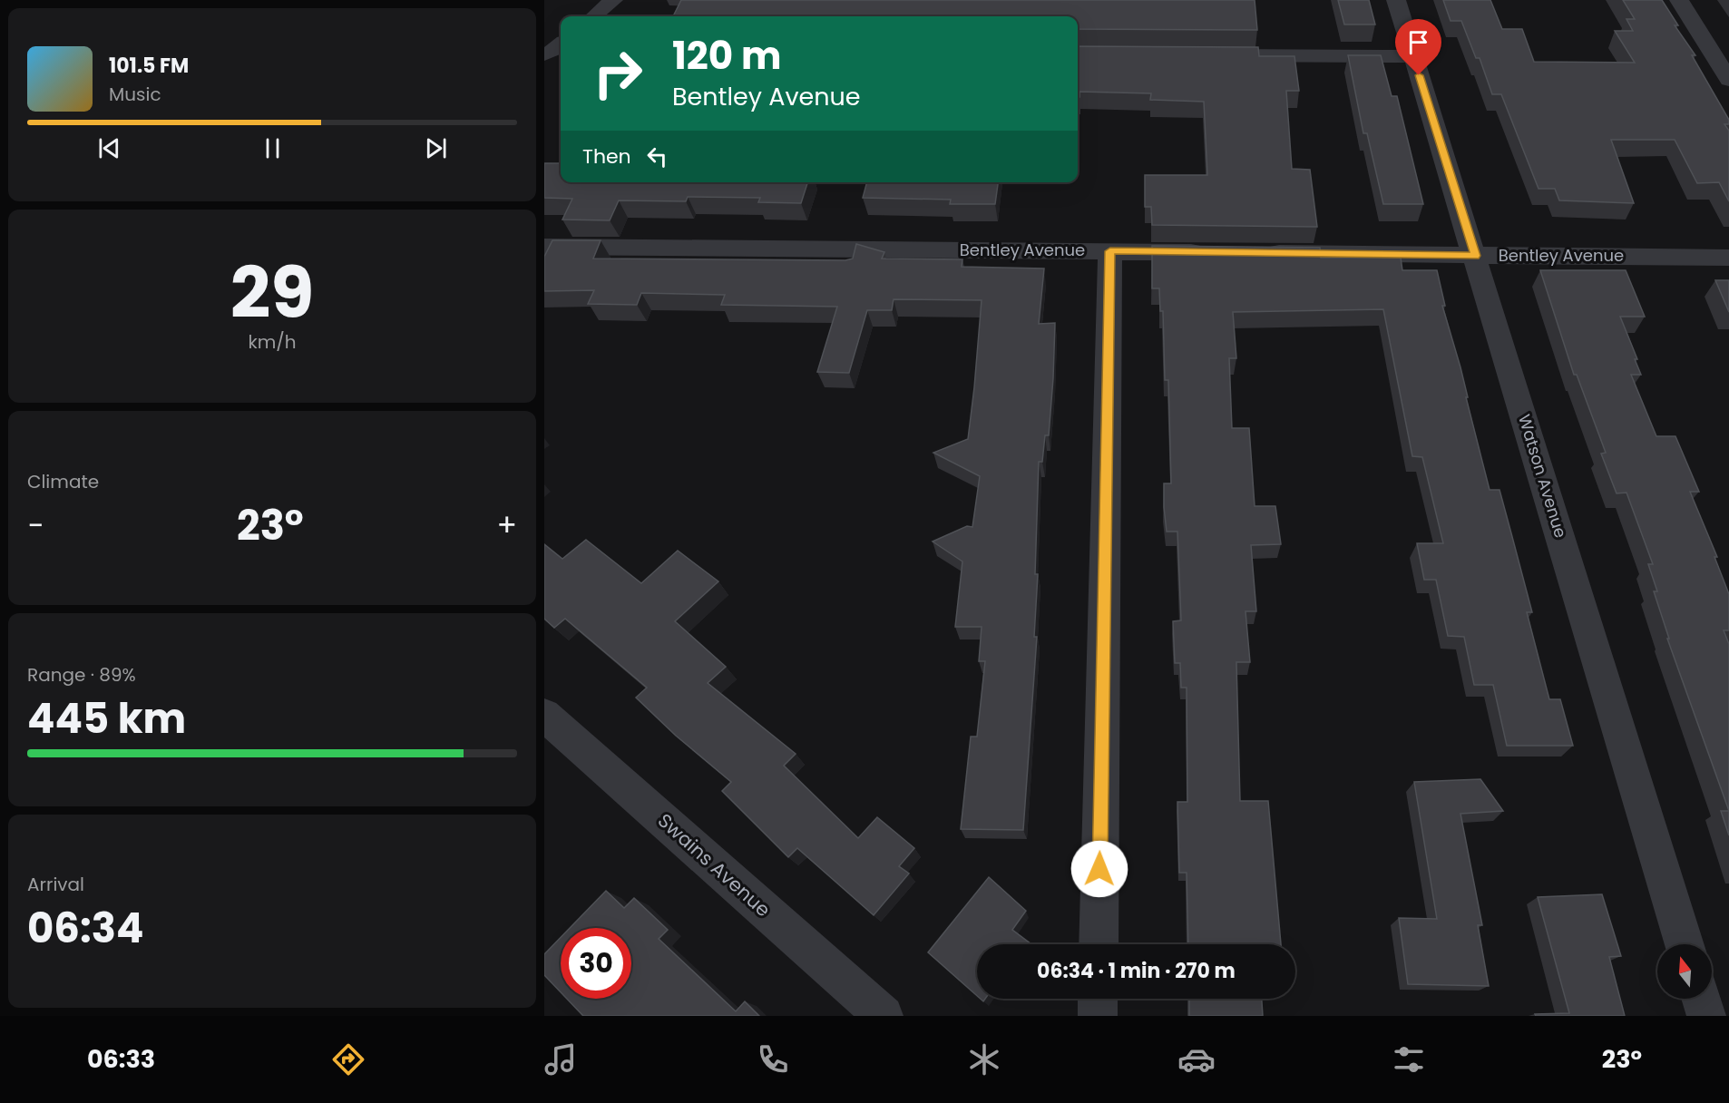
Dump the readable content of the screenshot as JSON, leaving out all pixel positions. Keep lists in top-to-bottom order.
{
  "streets": {
    "street": ["Bentley Avenue", "Watson Avenue", "Swains Avenue"]
  },
  "crossings": [
    ["Bentley Avenue", "Watson Avenue"]
  ],
  "north": "top",
  "page": {
    "turn": ["120 m", "Bentley Avenue"],
    "song": ["101.5 FM", "Music"],
    "then": "Then",
    "tile": [
      ["29", "km/h"],
      "Climate",
      ["Range · 89%", "445 km"],
      ["Arrival", "06:34"]
    ],
    "heat": ["−", "23°", "+"],
    "limit": "30",
    "trip": "06:34 · 1 min · 270 m",
    "tabs": ["06:33", "23°"]
  }
}
